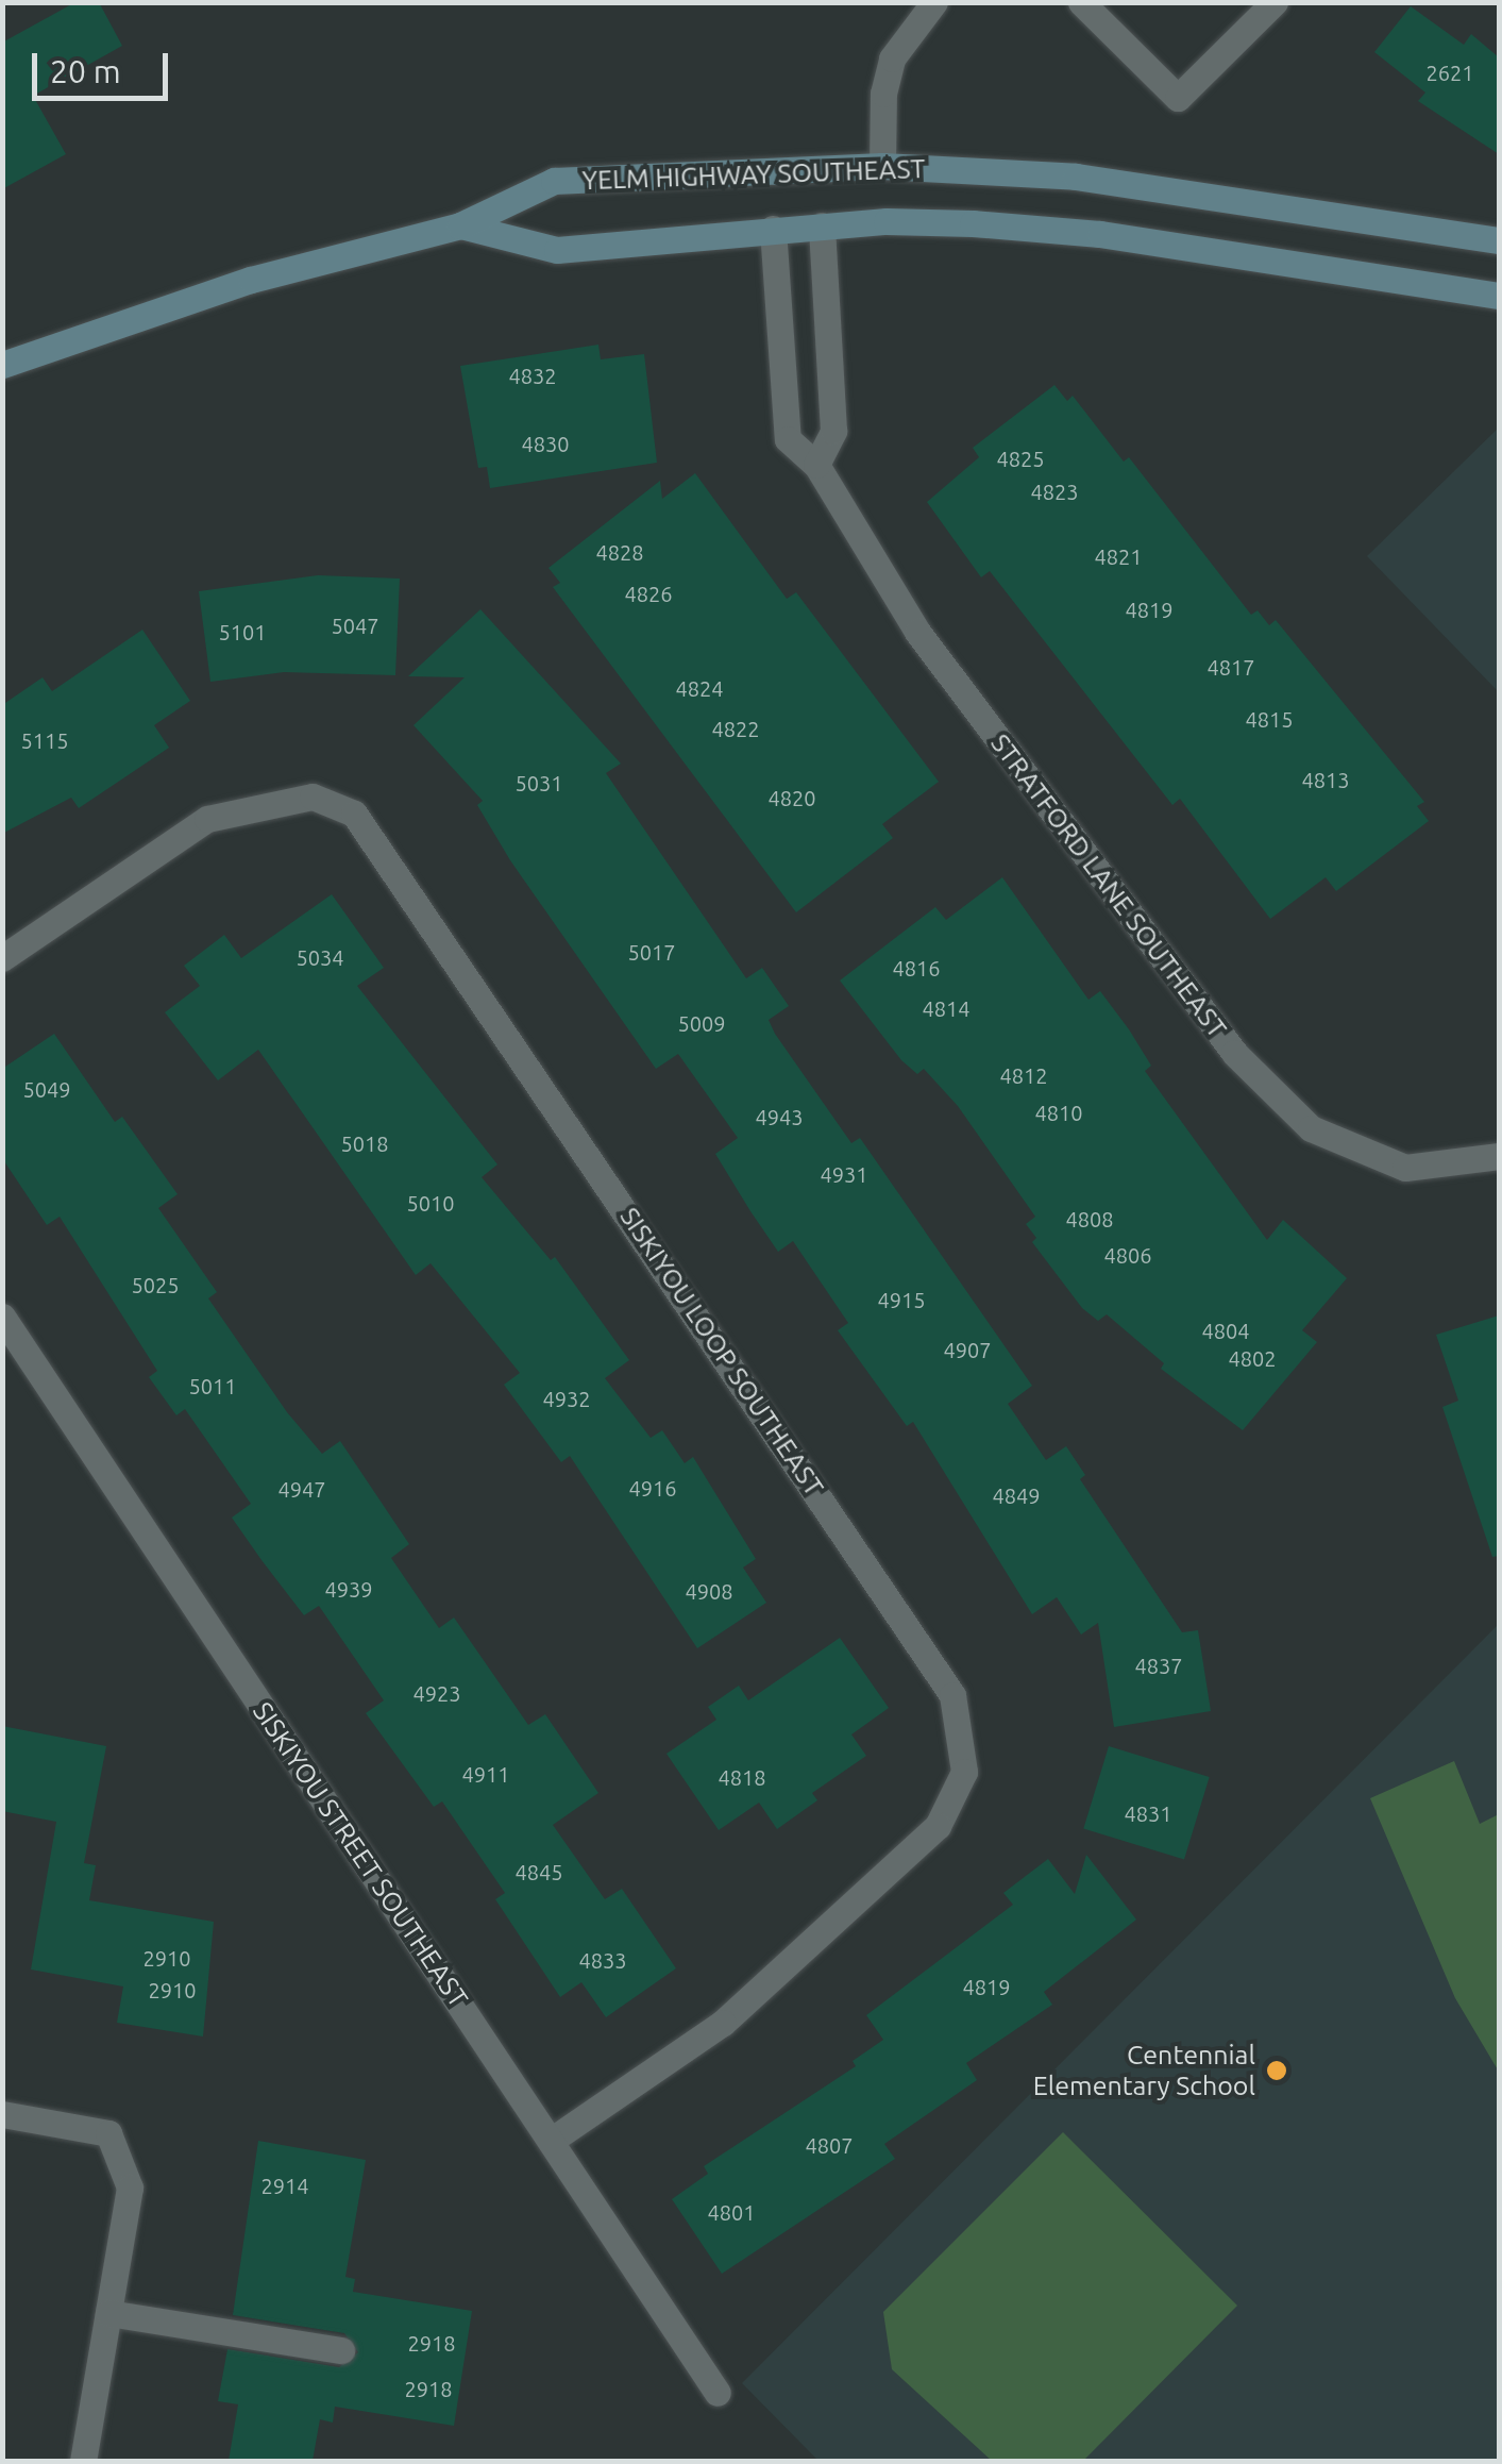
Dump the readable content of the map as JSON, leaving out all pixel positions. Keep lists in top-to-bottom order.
{
  "streets": {
    "main road": ["YELM HIGHWAY SOUTHEAST"],
    "street": ["STRATFORD LANE SOUTHEAST", "SISKIYOU LOOP SOUTHEAST", "SISKIYOU STREET SOUTHEAST"]
  },
  "crossings": [
    ["YELM HIGHWAY SOUTHEAST", "STRATFORD LANE SOUTHEAST"],
    ["SISKIYOU LOOP SOUTHEAST", "SISKIYOU STREET SOUTHEAST"]
  ],
  "places": ["Centennial Elementary School"],
  "house_numbers": [
    "2621",
    "4832",
    "4830",
    "4825",
    "4823",
    "4828",
    "4821",
    "4826",
    "4819",
    "5047",
    "5101",
    "4817",
    "4824",
    "4815",
    "4822",
    "5115",
    "4813",
    "5031",
    "4820",
    "5017",
    "5034",
    "4816",
    "4814",
    "5009",
    "4812",
    "5049",
    "4810",
    "4943",
    "5018",
    "4931",
    "5010",
    "4808",
    "4806",
    "5025",
    "4915",
    "4804",
    "4907",
    "4802",
    "5011",
    "4932",
    "4916",
    "4947",
    "4849",
    "4939",
    "4908",
    "4837",
    "4923",
    "4911",
    "4818",
    "4831",
    "4845",
    "2910",
    "4833",
    "4819",
    "2910",
    "4807",
    "2914",
    "4801",
    "2918",
    "2918"
  ],
  "scale_bar": "20 m"
}
